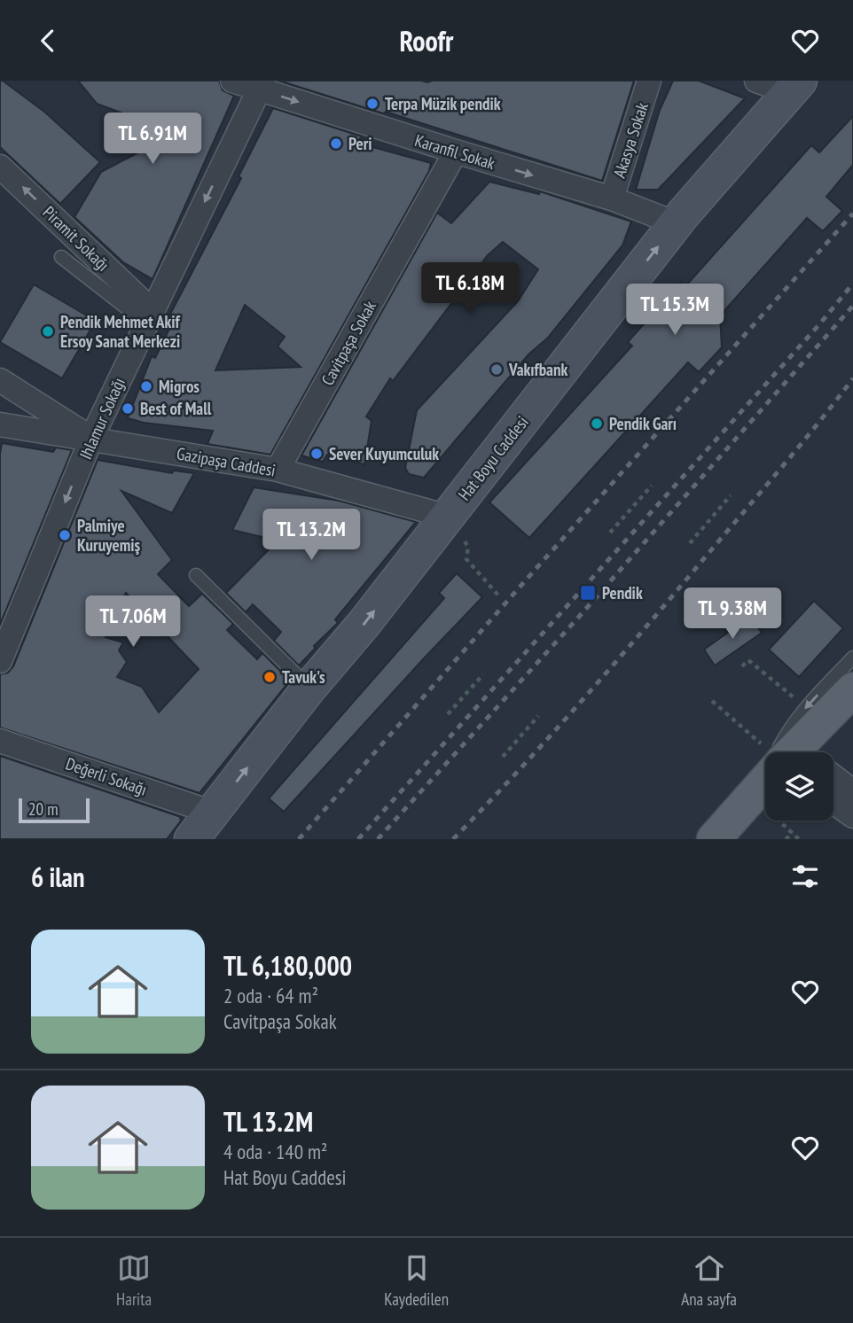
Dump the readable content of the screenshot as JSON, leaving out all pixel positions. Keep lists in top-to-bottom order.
{
  "streets": {
    "street": [
      "Akasya Sokak",
      "Karanfil Sokak",
      "Piramit Sokağı",
      "Cavitpaşa Sokak",
      "Ihlamur Sokağı",
      "Hat Boyu Caddesi",
      "Gazipaşa Caddesi",
      "Değerli Sokağı"
    ]
  },
  "crossings": [
    ["Akasya Sokak", "Karanfil Sokak"],
    ["Karanfil Sokak", "Cavitpaşa Sokak"],
    ["Karanfil Sokak", "Ihlamur Sokağı"],
    ["Karanfil Sokak", "Hat Boyu Caddesi"],
    ["Piramit Sokağı", "Ihlamur Sokağı"],
    ["Cavitpaşa Sokak", "Gazipaşa Caddesi"],
    ["Ihlamur Sokağı", "Gazipaşa Caddesi"],
    ["Hat Boyu Caddesi", "Gazipaşa Caddesi"],
    ["Hat Boyu Caddesi", "Değerli Sokağı"]
  ],
  "one_way": [
    "Karanfil Sokak",
    "Piramit Sokağı",
    "Ihlamur Sokağı",
    "Hat Boyu Caddesi"
  ],
  "places": {
    "other": [
      "Terpa Müzik pendik",
      "Peri",
      "Pendik Mehmet Akif Ersoy Sanat Merkezi",
      "Vakıfbank",
      "Migros",
      "Best of Mall",
      "Pendik Garı",
      "Sever Kuyumculuk",
      "Palmiye Kuruyemiş",
      "Tavuk's"
    ],
    "transit": ["Pendik"]
  },
  "scale_bar": "20 m",
  "page": {
    "header": "Roofr",
    "price": [
      "TL 6.91M",
      "TL 6.18M",
      "TL 15.3M",
      "TL 13.2M",
      "TL 9.38M",
      "TL 7.06M"
    ],
    "scale": "20 m",
    "heading": "6 ilan",
    "list": [
      {
        "name": "TL 6,180,000",
        "note": "2 oda · 64 m² · Cavitpaşa Sokak"
      },
      {
        "name": "TL 13.2M",
        "note": "4 oda · 140 m² · Hat Boyu Caddesi"
      }
    ],
    "tabs": ["Harita", "Kaydedilen", "Ana sayfa"]
  }
}
